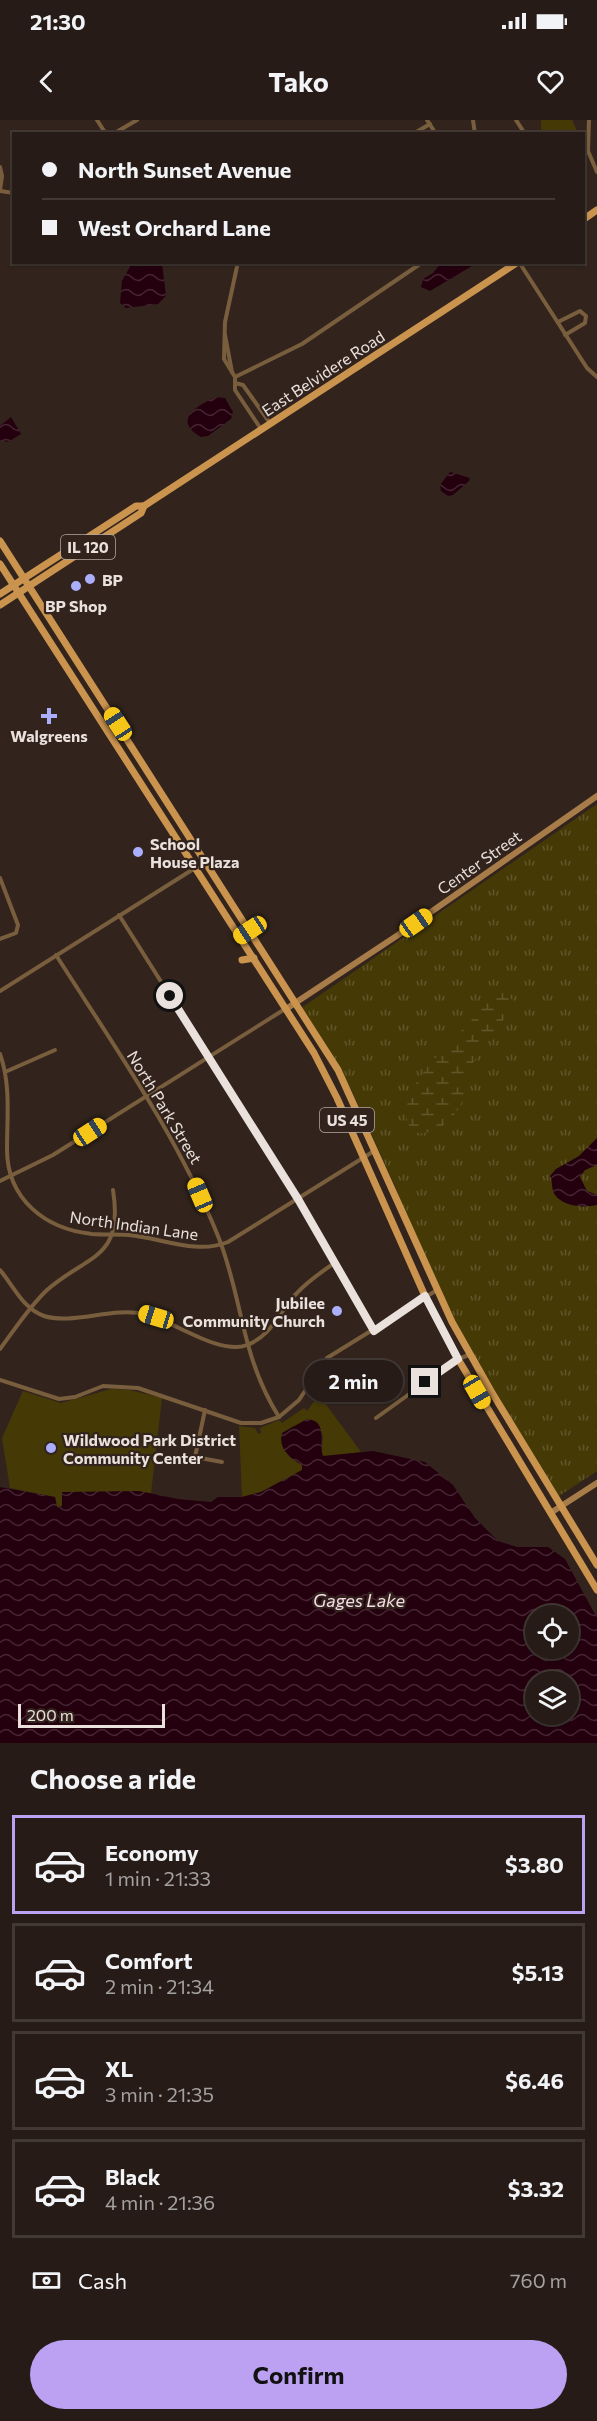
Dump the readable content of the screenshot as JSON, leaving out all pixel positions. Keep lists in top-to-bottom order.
{
  "streets": {
    "main road": ["East Belvidere Road", "IL 120", "US 45"],
    "street": ["Center Street", "North Park Street", "North Indian Lane"]
  },
  "crossings": [
    ["East Belvidere Road", "IL 120"],
    ["East Belvidere Road", "US 45"],
    ["IL 120", "US 45"],
    ["Center Street", "US 45"],
    ["North Park Street", "North Indian Lane"],
    ["US 45", "North Indian Lane"]
  ],
  "water": ["Gages Lake"],
  "places": {
    "other": [
      "BP",
      "BP Shop",
      "School House Plaza",
      "Jubilee Community Church",
      "Wildwood Park District Community Center"
    ],
    "health": ["Walgreens"]
  },
  "scale_bar": "200 m",
  "page": {
    "status": "21:30",
    "header": "Tako",
    "banner": ["North Sunset Avenue", "West Orchard Lane"],
    "bubble": "2 min",
    "scale": "200 m",
    "heading": "Choose a ride",
    "list": [
      {
        "name": "Economy",
        "note": "1 min · 21:33",
        "value": "$3.80"
      },
      {
        "name": "Comfort",
        "note": "2 min · 21:34",
        "value": "$5.13"
      },
      {
        "name": "XL",
        "note": "3 min · 21:35",
        "value": "$6.46"
      },
      {
        "name": "Black",
        "note": "4 min · 21:36",
        "value": "$3.32"
      }
    ],
    "pay": ["Cash", "760 m"],
    "buttons": "Confirm"
  }
}
